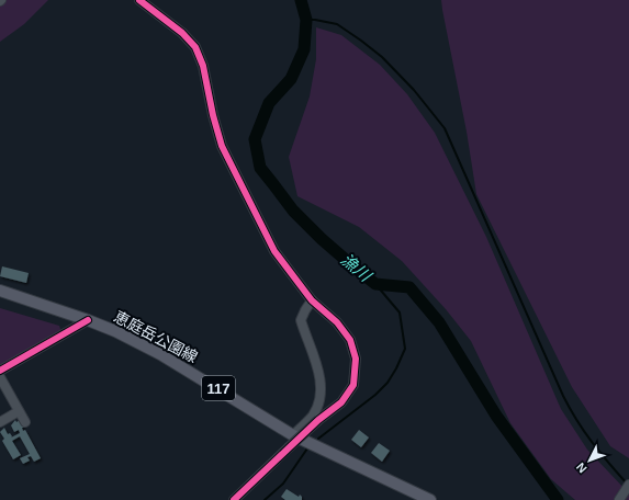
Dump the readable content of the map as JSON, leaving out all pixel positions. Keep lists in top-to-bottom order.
{
  "streets": {
    "main road": ["恵庭岳公園線", "117"]
  },
  "water": ["漁川"],
  "north": "bottom left"
}
